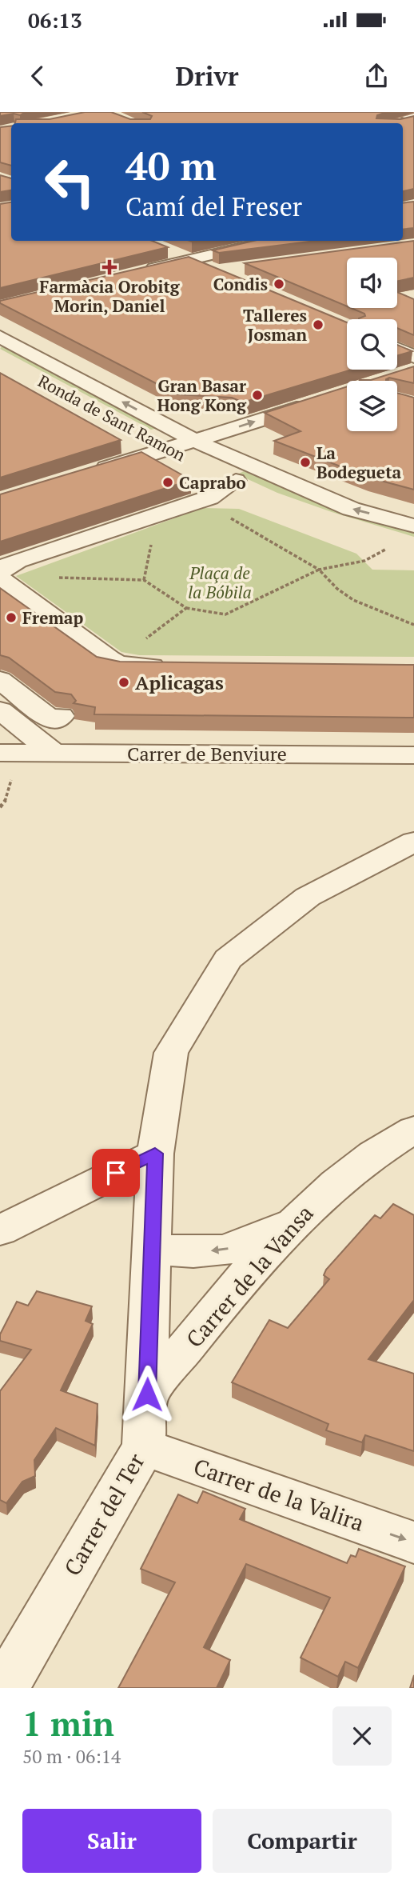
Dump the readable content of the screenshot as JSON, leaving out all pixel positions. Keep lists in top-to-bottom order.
{
  "streets": {
    "street": [
      "Ronda de Sant Ramon",
      "Carrer de Benviure",
      "Carrer de la Vansa",
      "Carrer de la Valira",
      "Carrer del Ter"
    ]
  },
  "crossings": [
    ["Carrer de la Vansa", "Carrer del Ter"],
    ["Carrer de la Valira", "Carrer del Ter"]
  ],
  "one_way": ["Carrer de la Valira"],
  "parks": ["Plaça de la Bóbila"],
  "places": {
    "health": ["Farmàcia Orobitg Morin, Daniel"],
    "other": [
      "Condis",
      "Talleres Josman",
      "Gran Basar Hong Kong",
      "La Bodegueta",
      "Caprabo",
      "Fremap",
      "Aplicagas"
    ]
  },
  "page": {
    "status": "06:13",
    "header": "Drivr",
    "turn": ["40 m", "Camí del Freser"],
    "heading": ["1 min", "50 m · 06:14"],
    "buttons": ["Salir", "Compartir"]
  }
}
